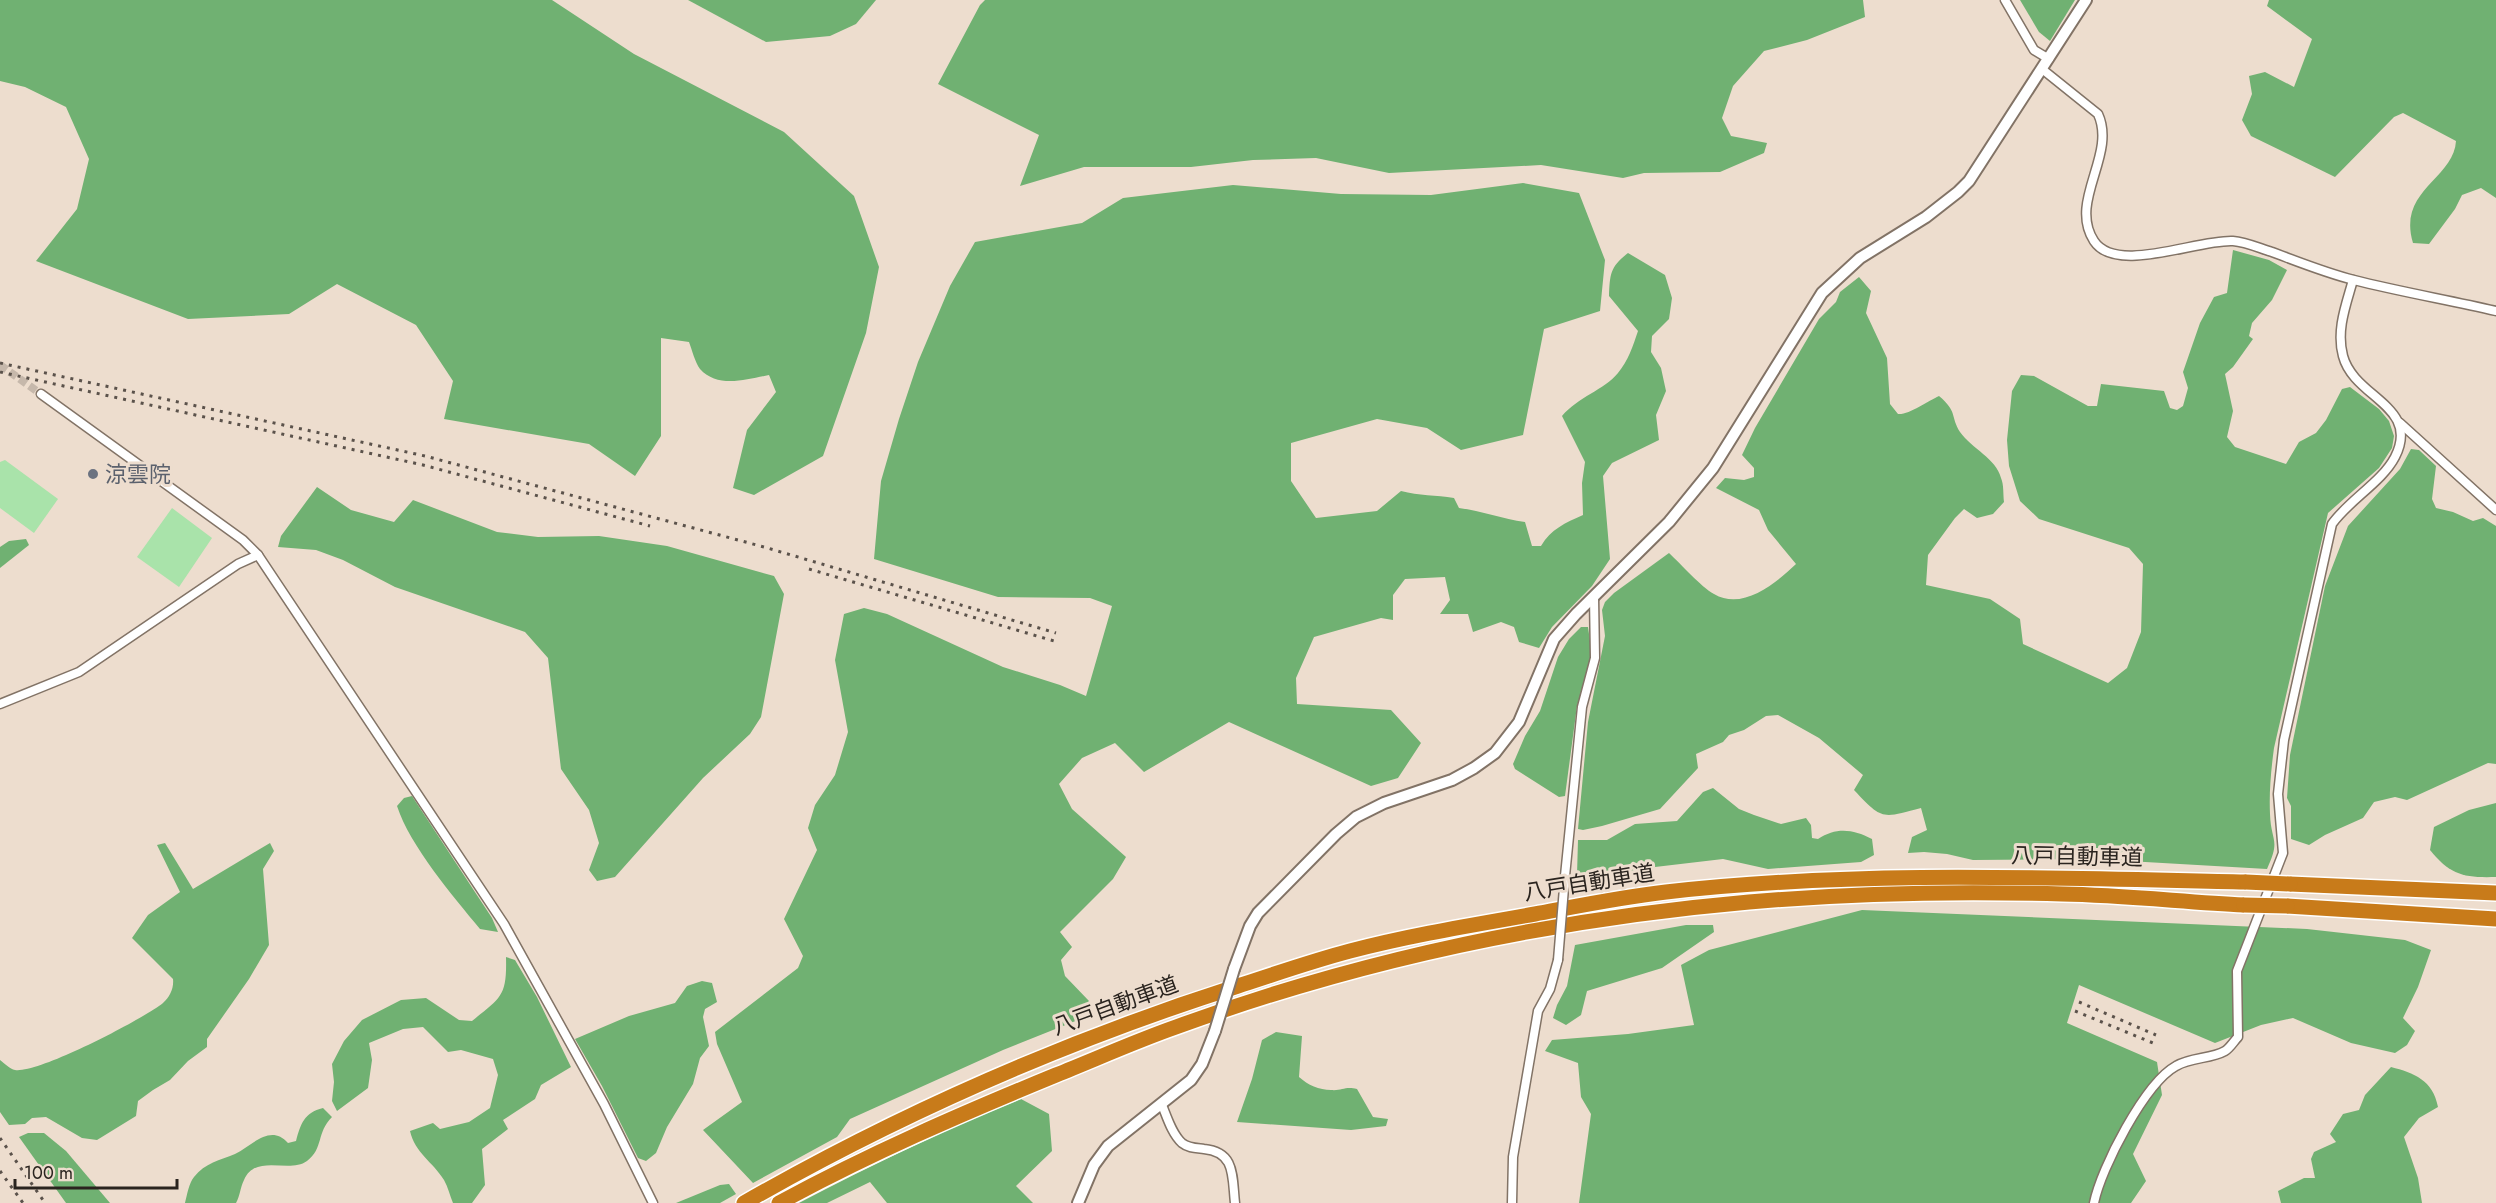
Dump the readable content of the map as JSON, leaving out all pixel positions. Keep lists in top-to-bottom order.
{
  "streets": {
    "highway": ["八戸自動車道"]
  },
  "places": ["涼雲院"],
  "scale_bar": "100 m"
}
